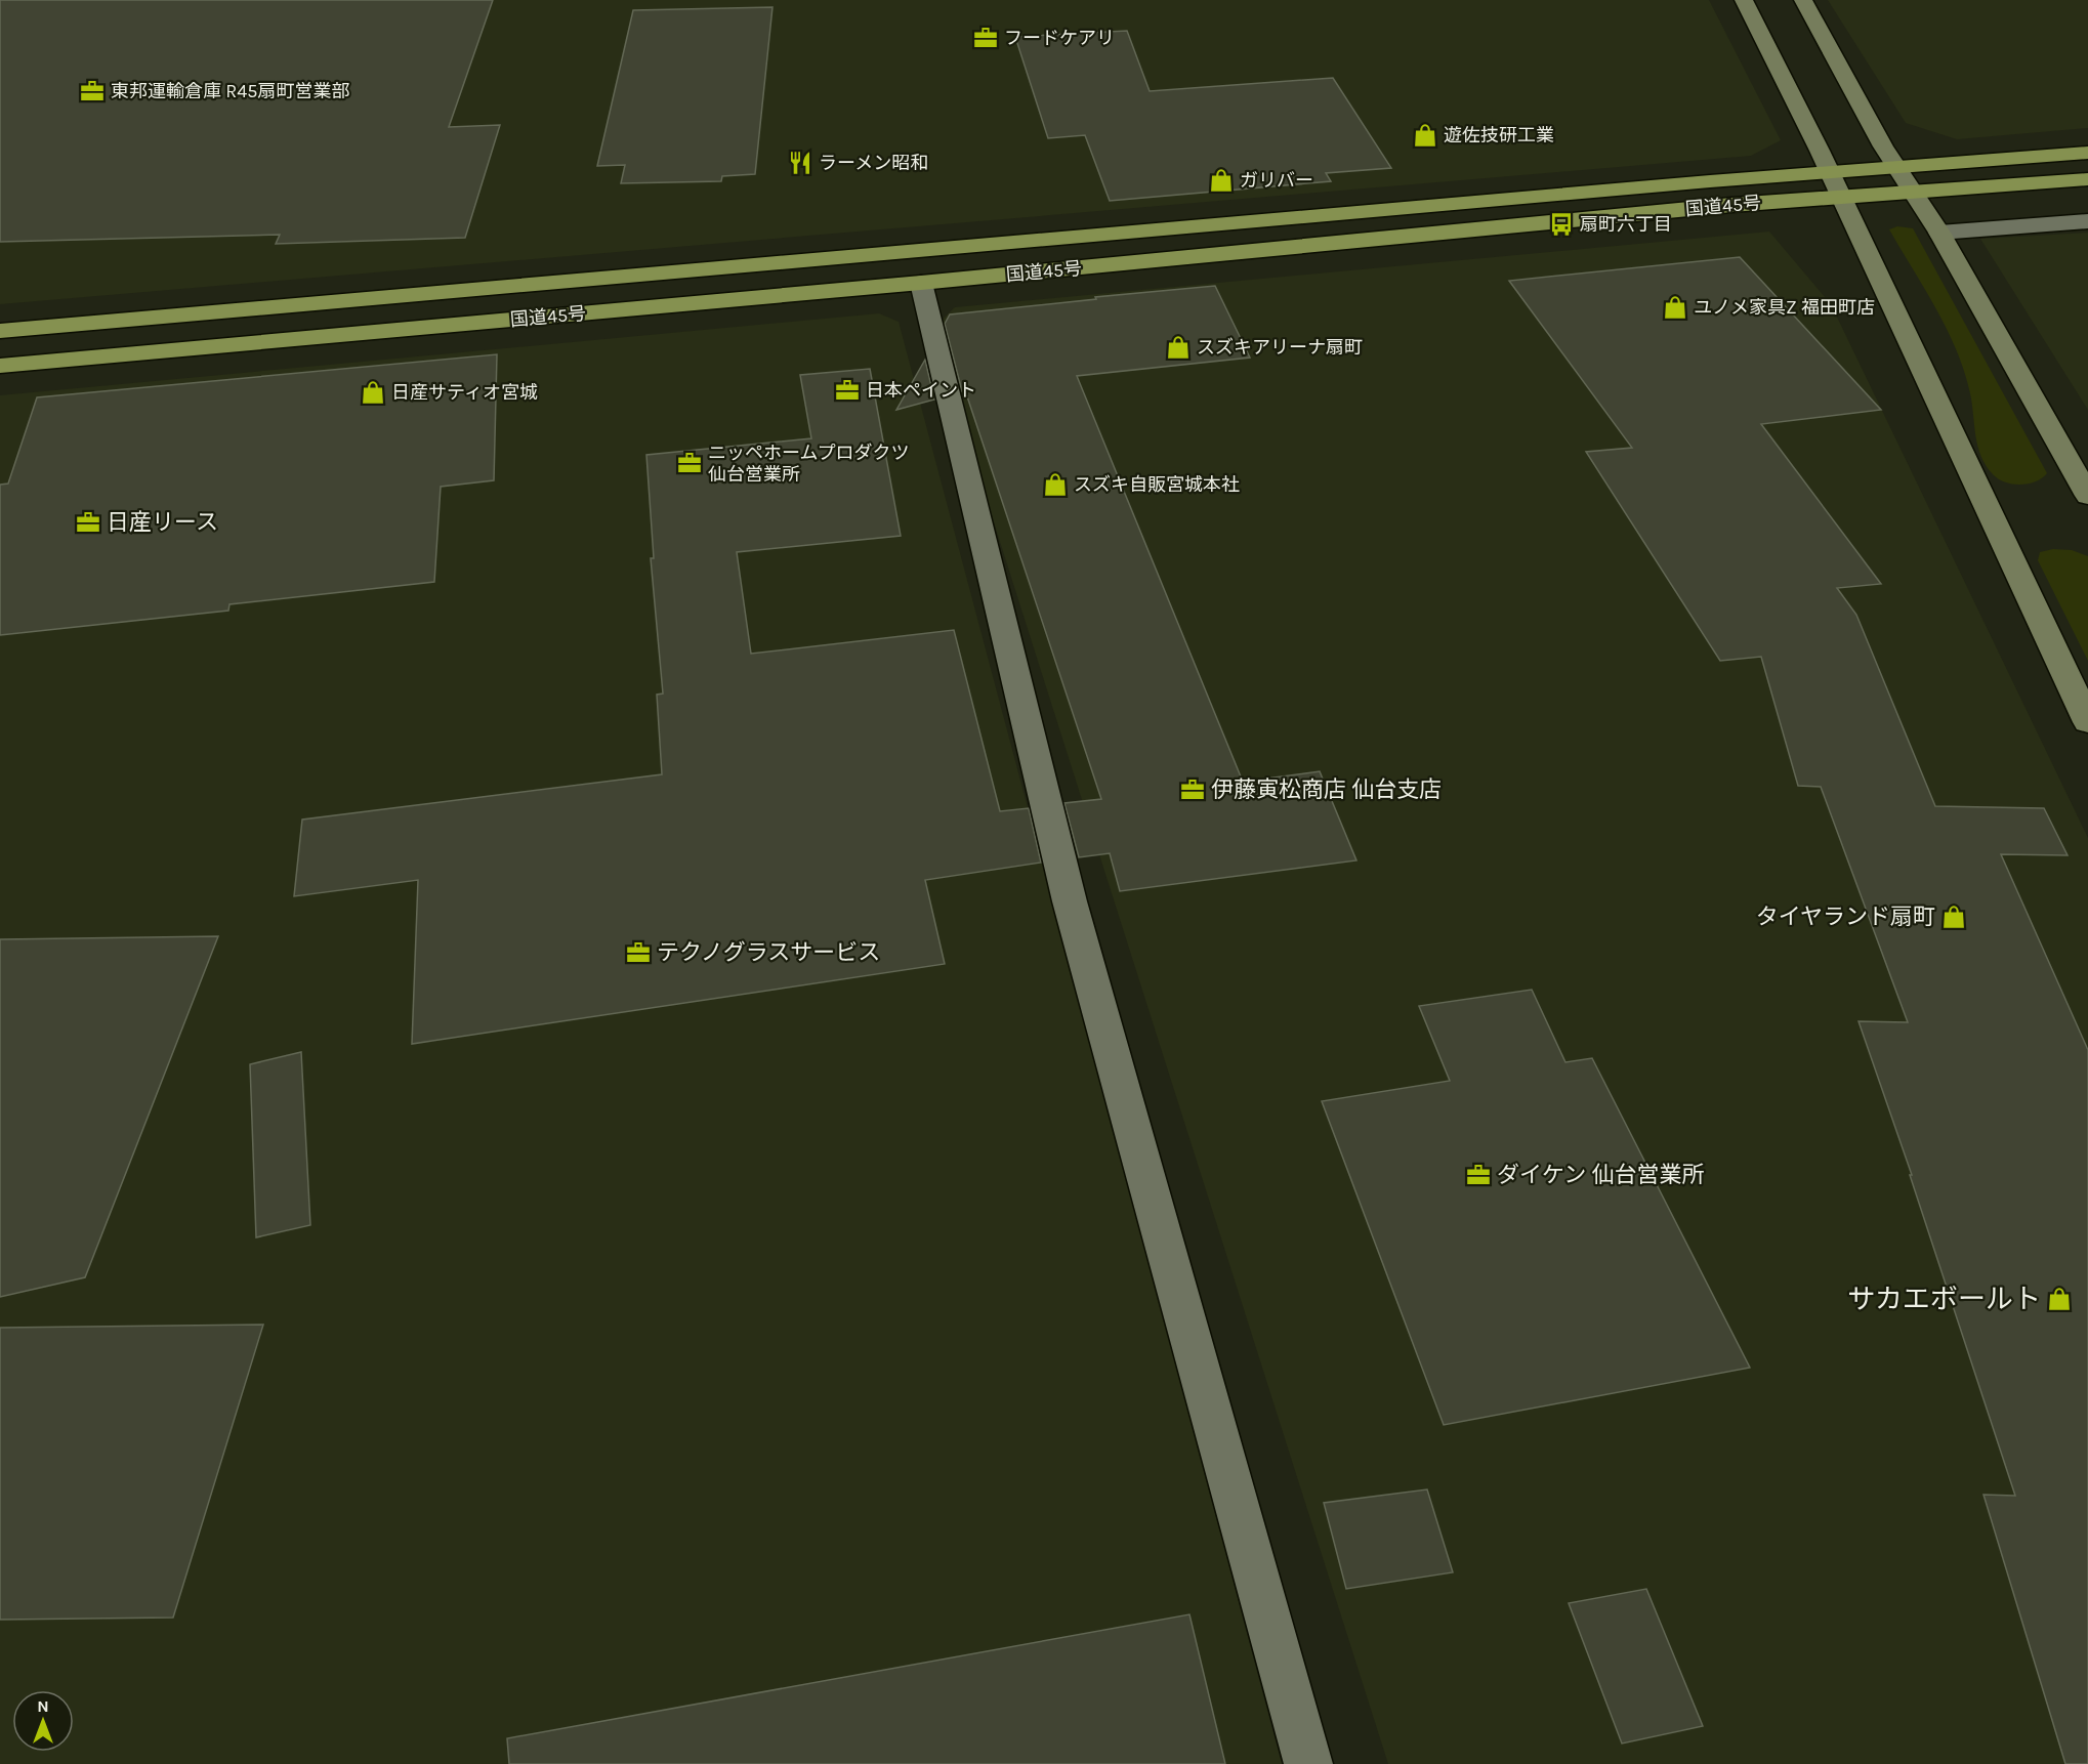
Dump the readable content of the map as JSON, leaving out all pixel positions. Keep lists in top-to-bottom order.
{
  "streets": {
    "highway": ["国道45号"]
  },
  "places": {
    "office": [
      "フードケアリ",
      "東邦運輸倉庫 R45扇町営業部",
      "日本ペイント",
      "ニッペホームプロダクツ 仙台営業所",
      "日産リース",
      "伊藤寅松商店 仙台支店",
      "テクノグラスサービス",
      "ダイケン 仙台営業所"
    ],
    "shop": [
      "遊佐技研工業",
      "ガリバー",
      "ユノメ家具Z 福田町店",
      "スズキアリーナ扇町",
      "日産サティオ宮城",
      "スズキ自販宮城本社",
      "タイヤランド扇町",
      "サカエボールト"
    ],
    "restaurant": ["ラーメン昭和"],
    "bus stop": ["扇町六丁目"]
  },
  "north": "top"
}
